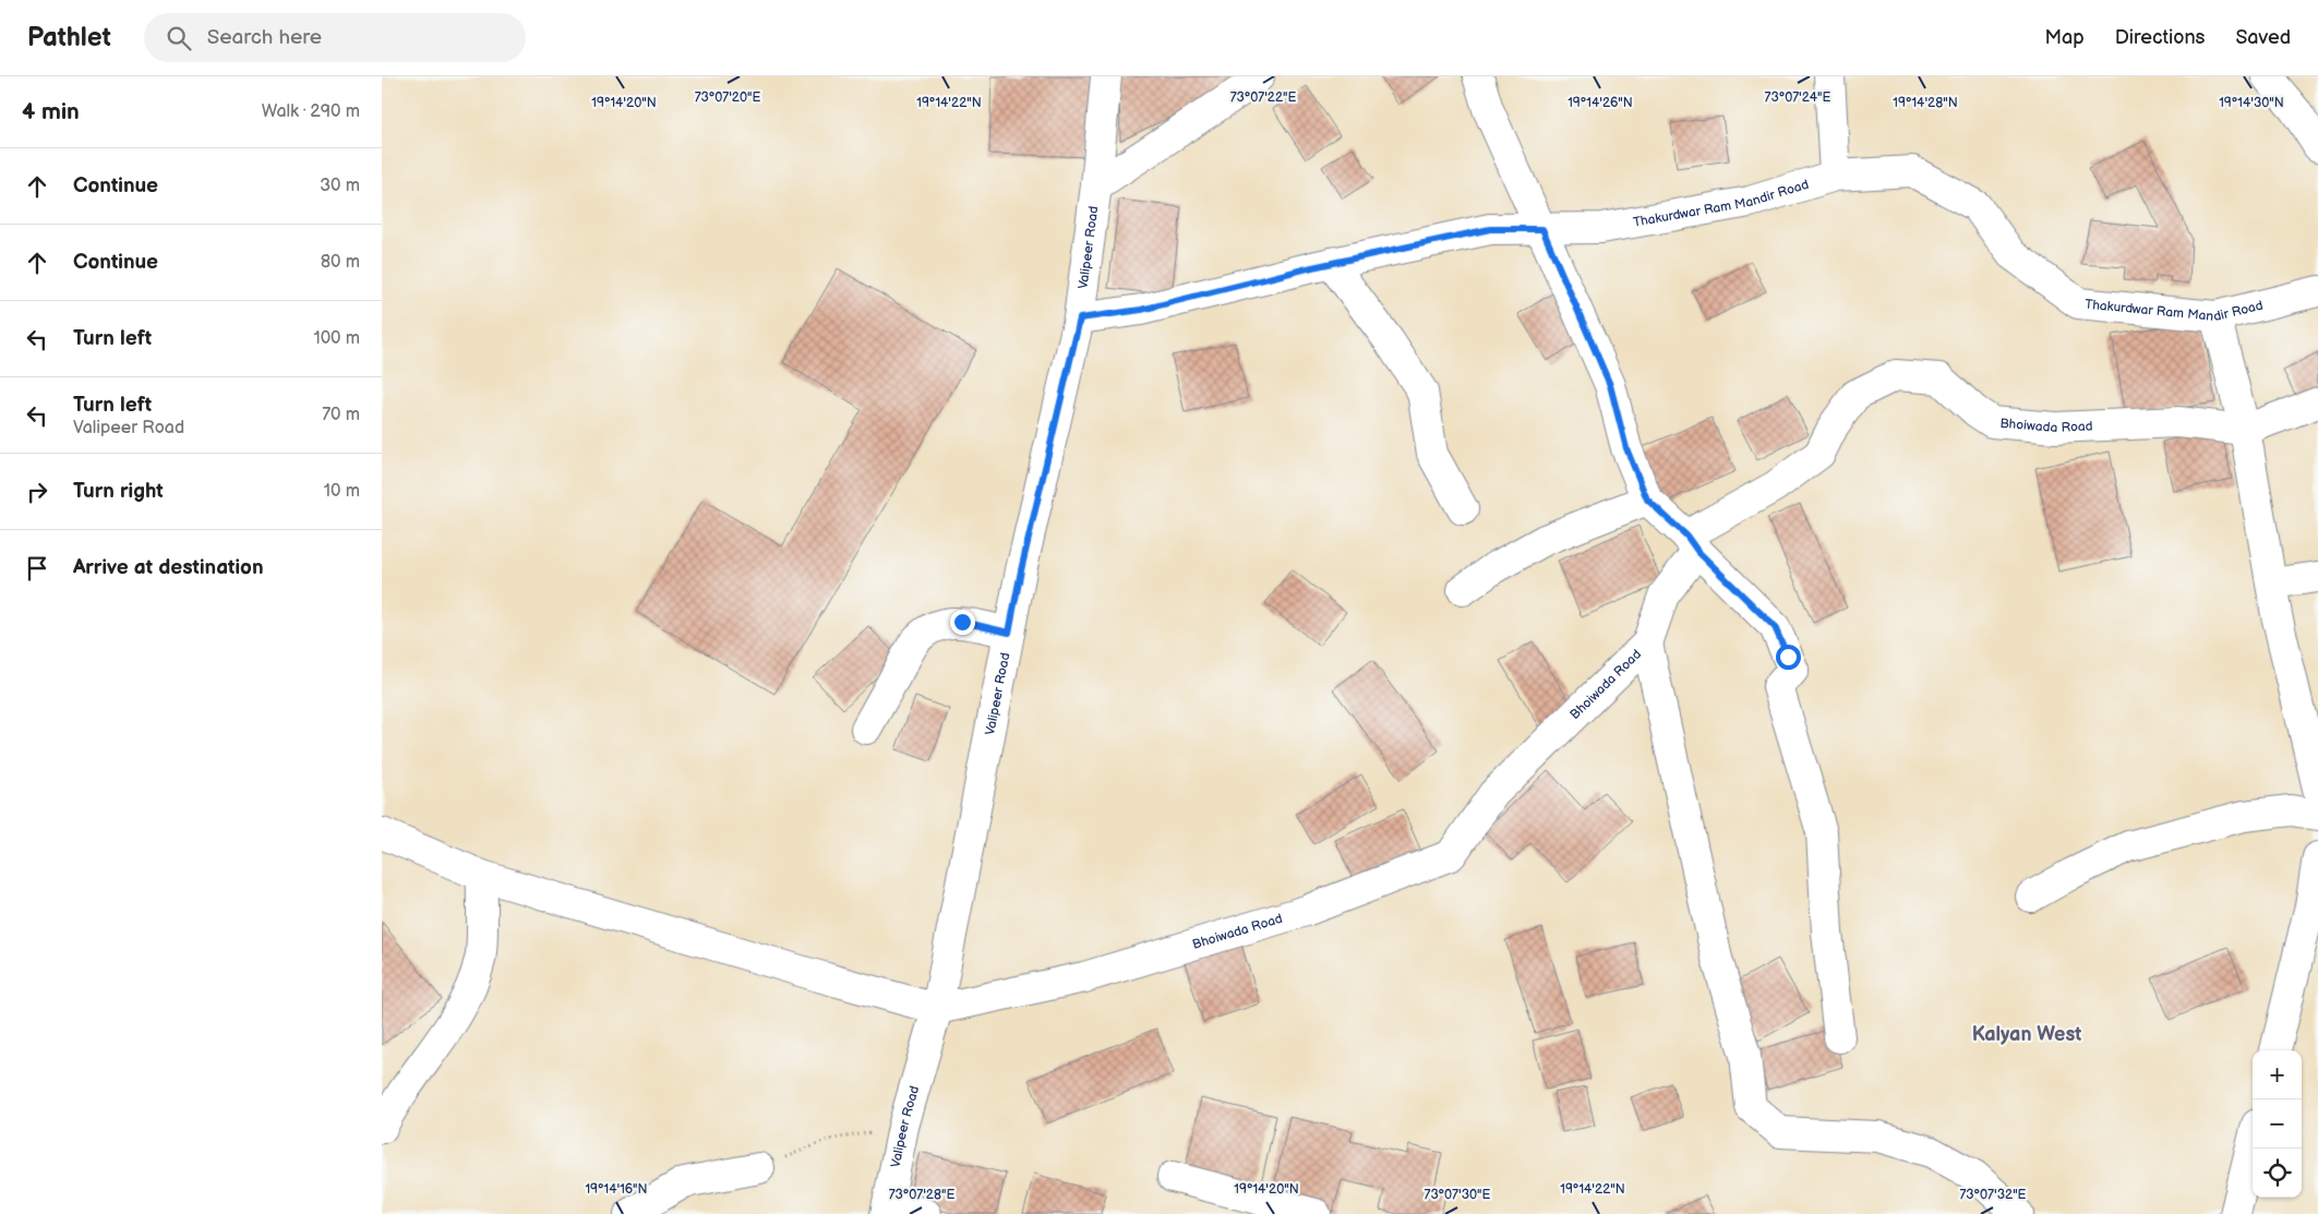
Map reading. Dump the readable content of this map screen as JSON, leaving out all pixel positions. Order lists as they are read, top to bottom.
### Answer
{
  "streets": {
    "street": ["Thakurdwar Ram Mandir Road", "Valipeer Road", "Bhoiwada Road"]
  },
  "crossings": [
    ["Thakurdwar Ram Mandir Road", "Valipeer Road"],
    ["Valipeer Road", "Bhoiwada Road"]
  ],
  "districts": ["Kalyan West"],
  "page": {
    "header": "Pathlet",
    "search": "Search here",
    "nav": ["Map", "Directions", "Saved"],
    "heading": ["4 min", "Walk · 290 m"],
    "list": [
      ["Continue", "30 m"],
      ["Continue", "80 m"],
      ["Turn left", "100 m"],
      ["Turn left", "Valipeer Road", "70 m"],
      ["Turn right", "10 m"],
      "Arrive at destination"
    ],
    "map_buttons": ["+", "−"]
  },
  "coordinates": [
    "73°07'20\"E",
    "73°07'22\"E",
    "73°07'24\"E",
    "19°14'20\"N",
    "19°14'22\"N",
    "19°14'26\"N",
    "19°14'28\"N",
    "19°14'30\"N",
    "19°14'16\"N",
    "73°07'28\"E",
    "73°07'30\"E",
    "73°07'32\"E"
  ]
}
